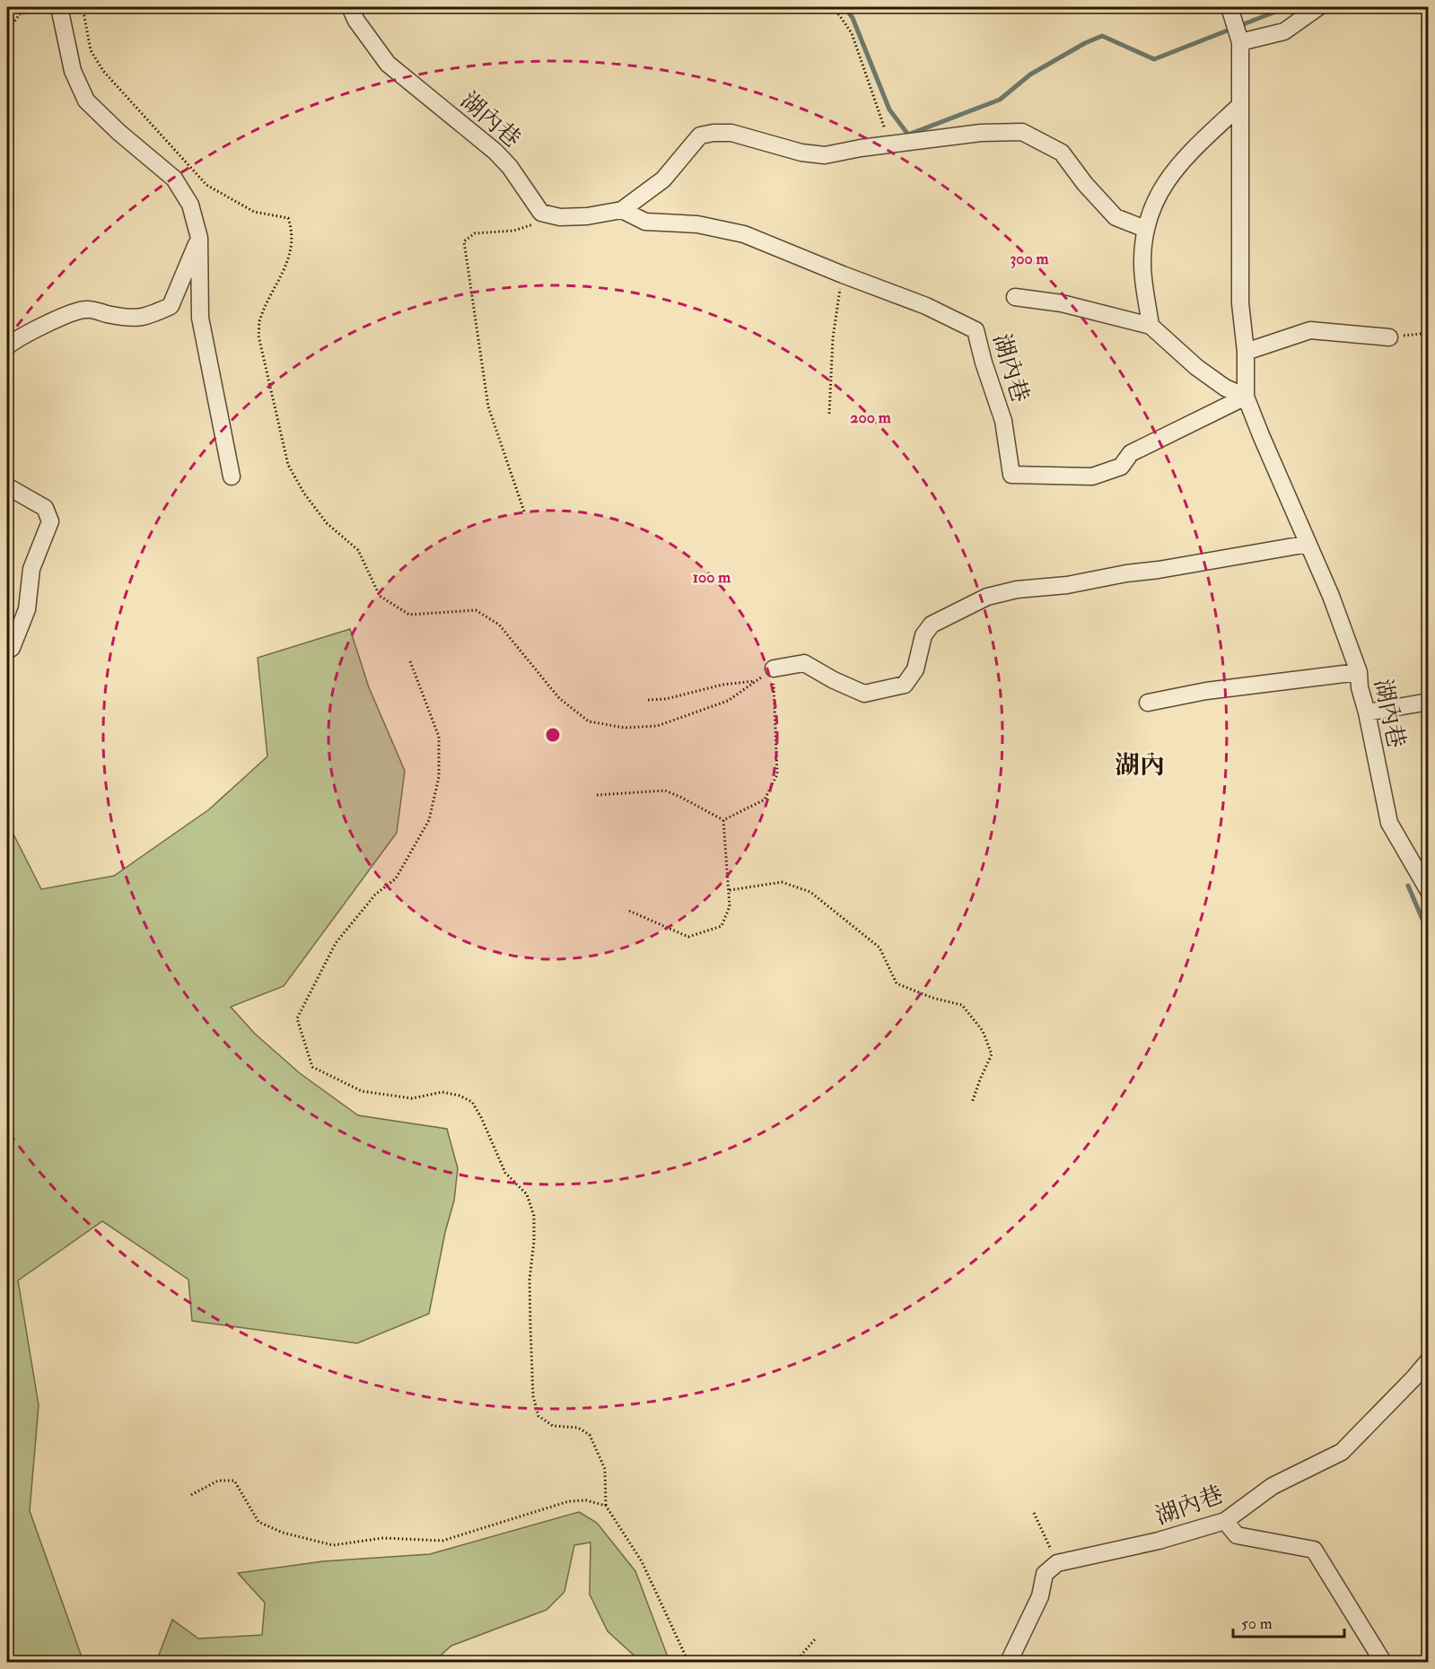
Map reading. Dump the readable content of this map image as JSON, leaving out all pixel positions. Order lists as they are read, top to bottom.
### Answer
{
  "streets": {
    "street": ["湖內巷"]
  },
  "districts": ["湖內"],
  "scale_bar": "50 m",
  "rings": ["300 m", "200 m", "100 m"]
}
